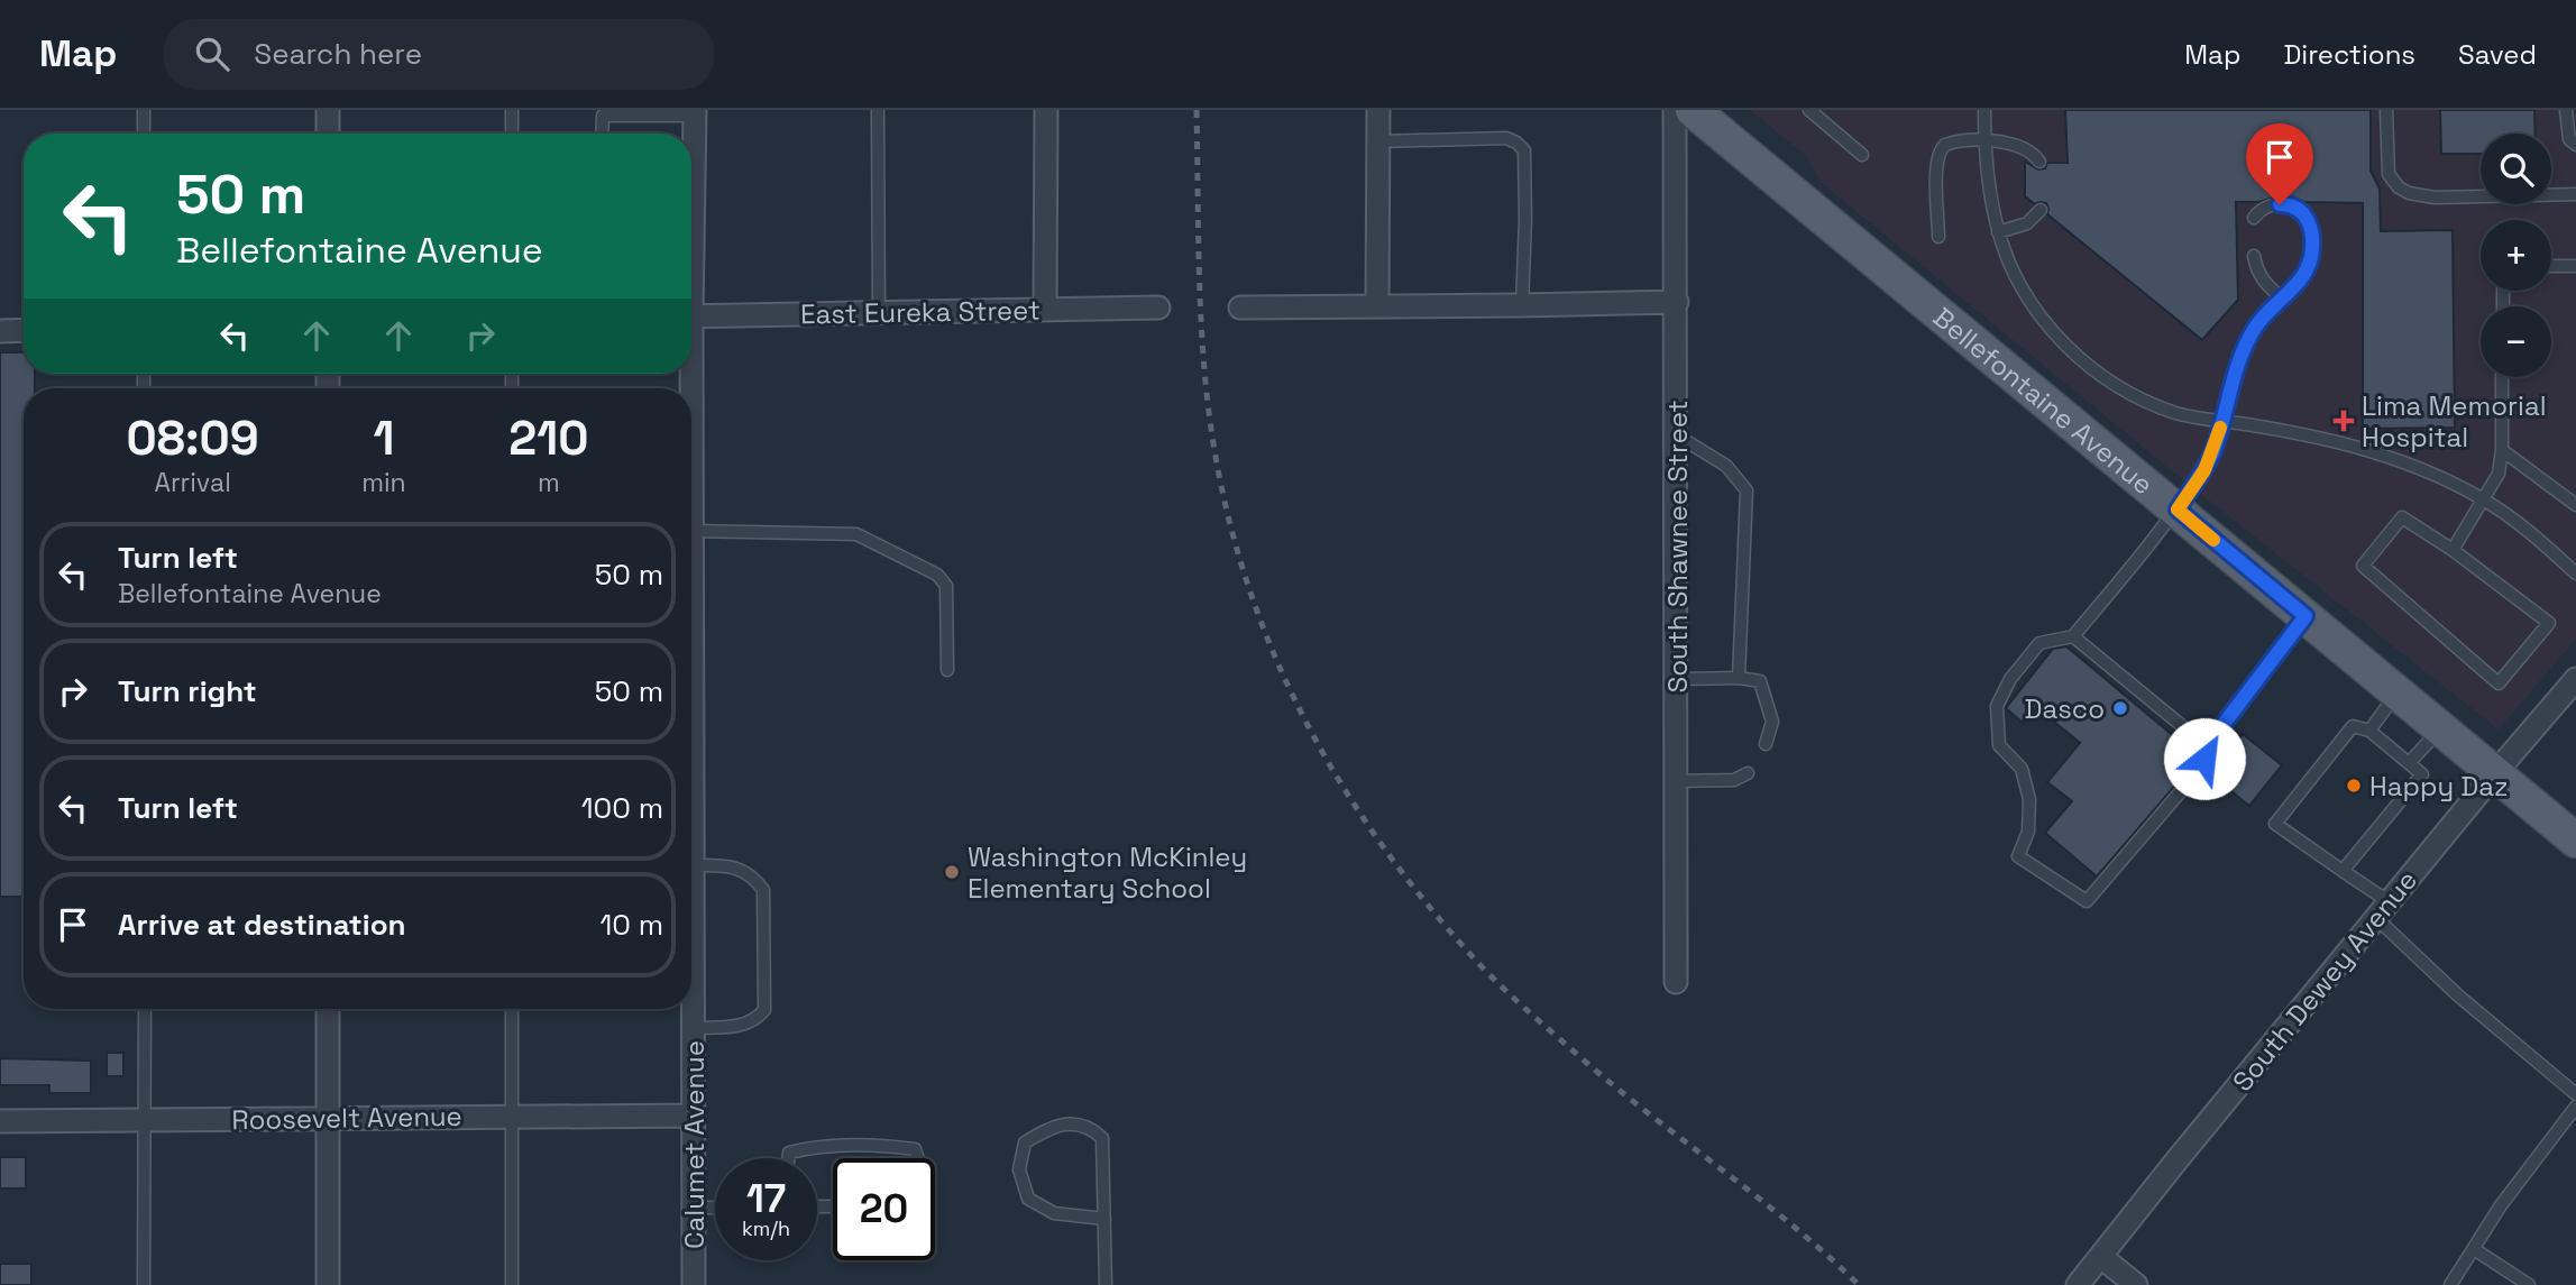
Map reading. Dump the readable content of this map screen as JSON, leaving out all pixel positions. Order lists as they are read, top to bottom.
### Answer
{
  "streets": {
    "main road": ["Bellefontaine Avenue"],
    "street": [
      "East Eureka Street",
      "South Shawnee Street",
      "South Dewey Avenue",
      "Roosevelt Avenue",
      "Calumet Avenue"
    ]
  },
  "crossings": [
    ["Bellefontaine Avenue", "South Dewey Avenue"],
    ["Roosevelt Avenue", "Calumet Avenue"]
  ],
  "places": {
    "health": ["Lima Memorial Hospital"],
    "other": ["Dasco", "Happy Daz", "Washington McKinley Elementary School"]
  },
  "page": {
    "header": "Map",
    "search": "Search here",
    "nav": ["Map", "Directions", "Saved"],
    "map_buttons": ["+", "−"],
    "turn": ["50 m", "Bellefontaine Avenue"],
    "eta": [
      "08:09",
      "Arrival",
      "1",
      "min",
      "210",
      "m"
    ],
    "list": [
      {
        "name": "Turn left",
        "note": "Bellefontaine Avenue",
        "value": "50 m"
      },
      {
        "name": "Turn right",
        "value": "50 m"
      },
      {
        "name": "Turn left",
        "value": "100 m"
      },
      {
        "name": "Arrive at destination",
        "value": "10 m"
      }
    ],
    "speed": "17 km/h",
    "limit": "20"
  }
}
